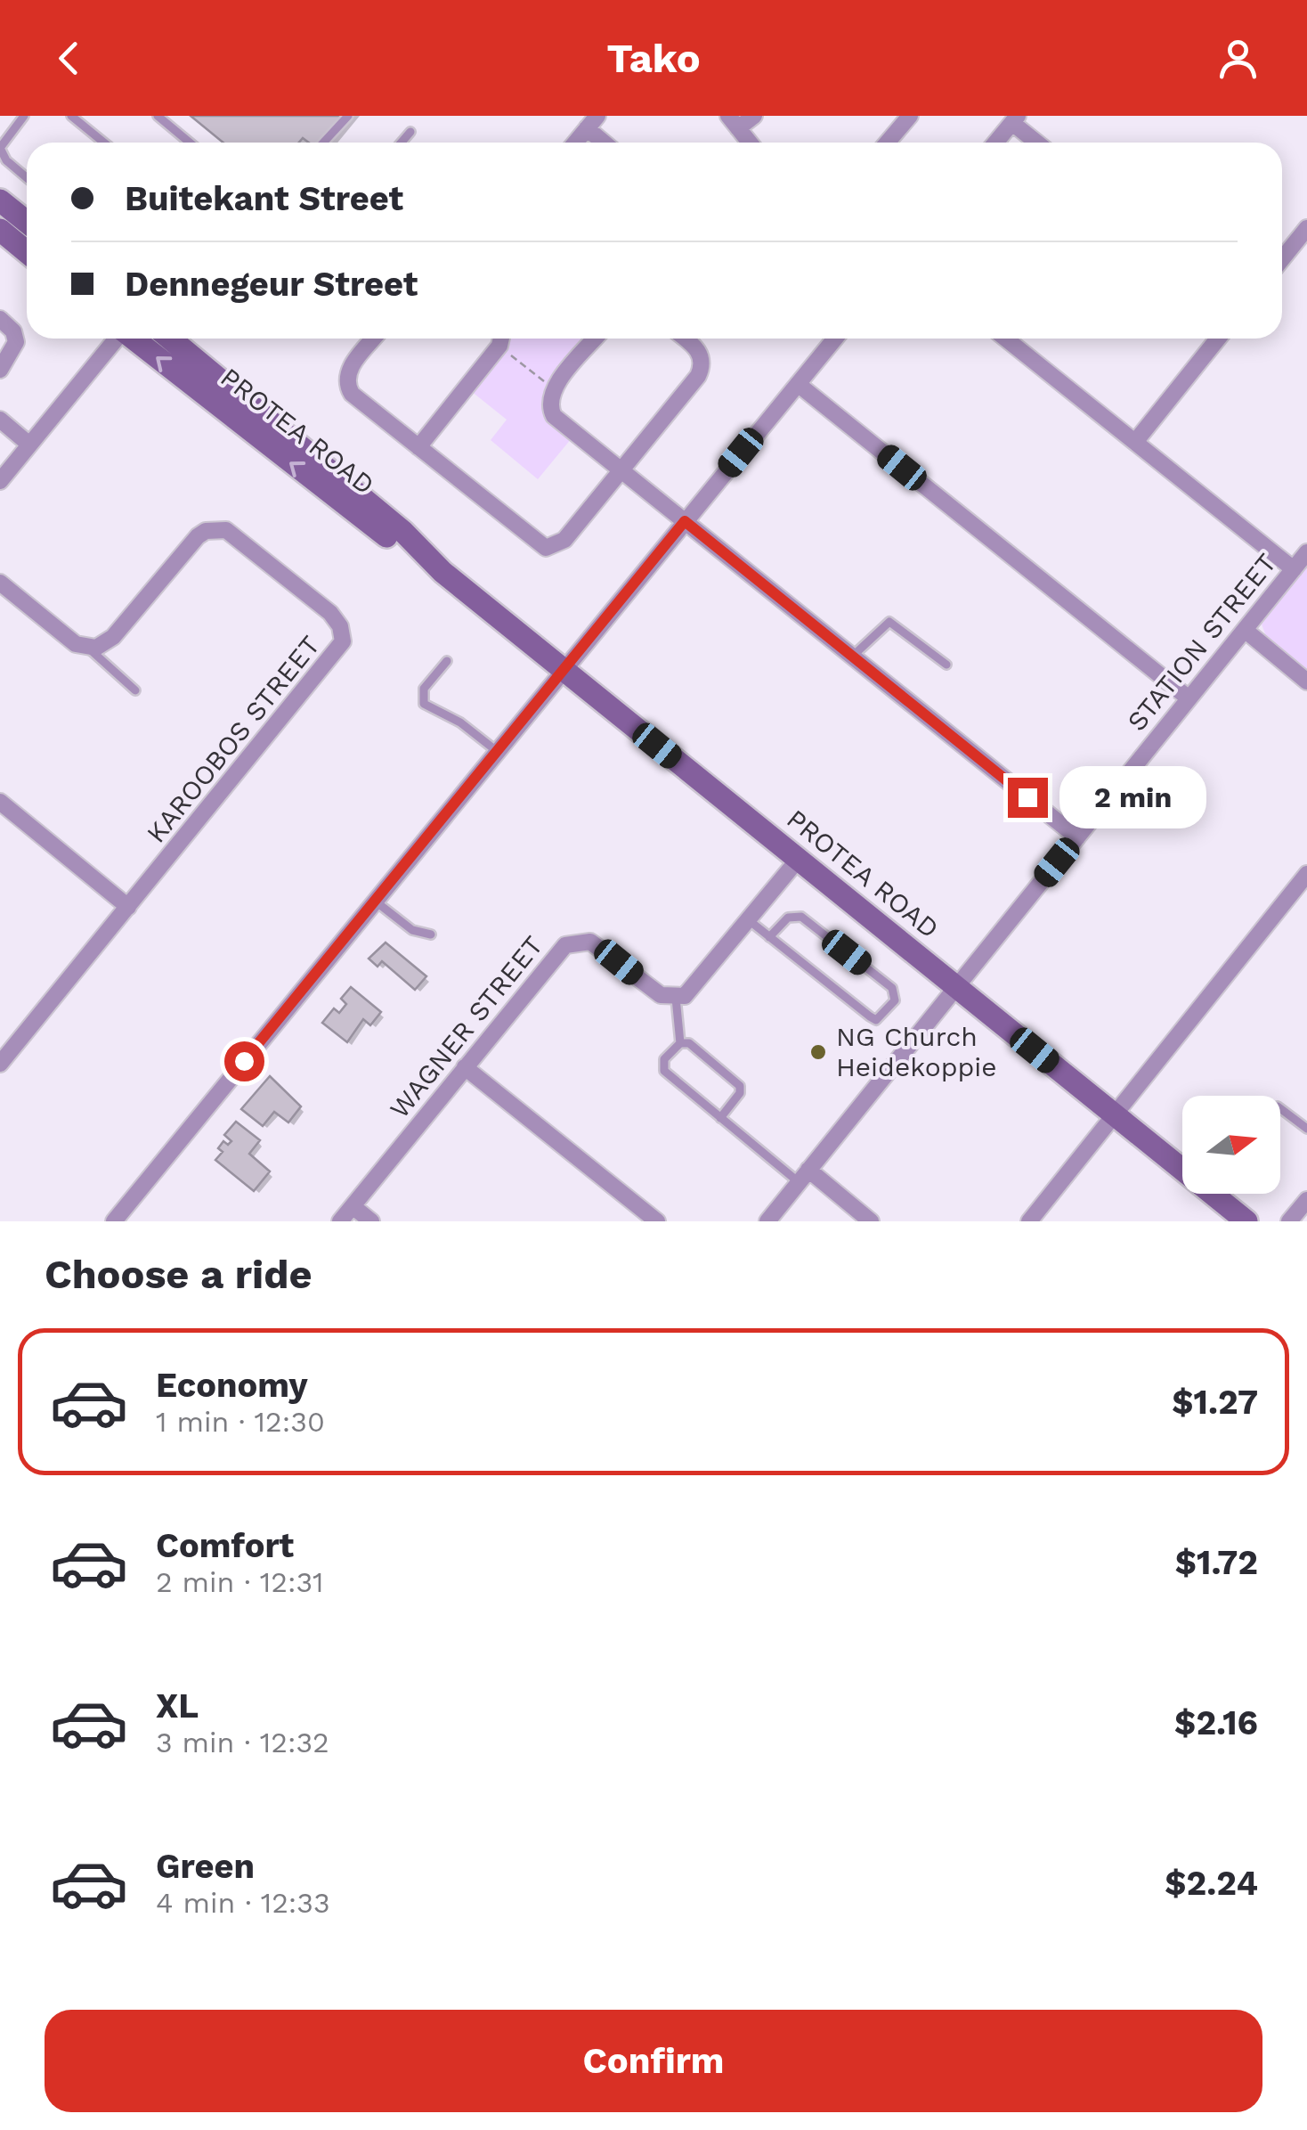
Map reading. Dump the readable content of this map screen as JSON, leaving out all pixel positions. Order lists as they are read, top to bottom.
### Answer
{
  "streets": {
    "street": [
      "PROTEA ROAD",
      "STATION STREET",
      "KAROOBOS STREET",
      "WAGNER STREET"
    ]
  },
  "crossings": [
    ["PROTEA ROAD", "STATION STREET"]
  ],
  "places": ["NG Church Heidekoppie"],
  "north": "right",
  "page": {
    "header": "Tako",
    "banner": ["Buitekant Street", "Dennegeur Street"],
    "bubble": "2 min",
    "heading": "Choose a ride",
    "list": [
      {
        "name": "Economy",
        "note": "1 min · 12:30",
        "value": "$1.27"
      },
      {
        "name": "Comfort",
        "note": "2 min · 12:31",
        "value": "$1.72"
      },
      {
        "name": "XL",
        "note": "3 min · 12:32",
        "value": "$2.16"
      },
      {
        "name": "Green",
        "note": "4 min · 12:33",
        "value": "$2.24"
      }
    ],
    "buttons": "Confirm"
  }
}
